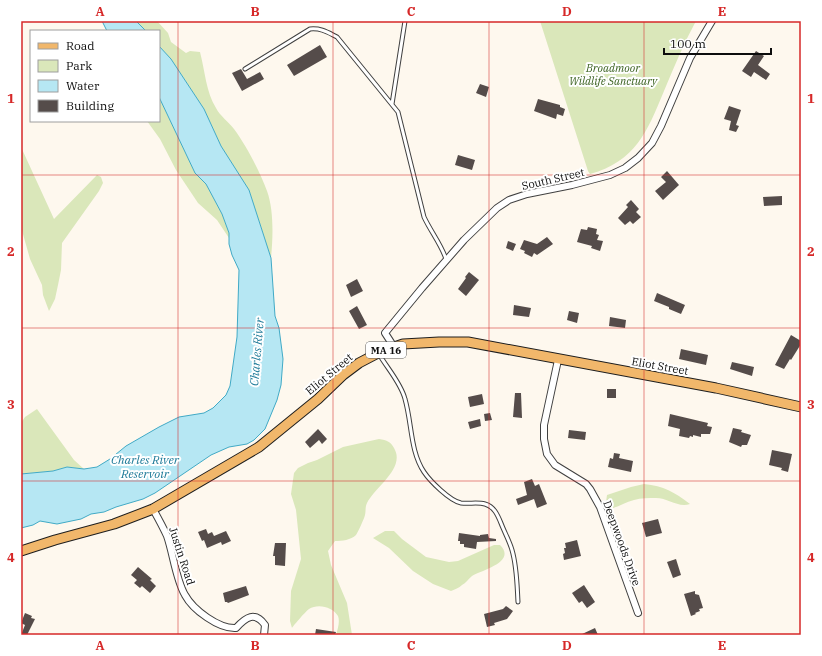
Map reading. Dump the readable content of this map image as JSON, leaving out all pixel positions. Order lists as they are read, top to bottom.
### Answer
{
  "streets": {
    "main road": ["MA 16", "Eliot Street"],
    "street": ["South Street", "Deepwoods Drive", "Justin Road"]
  },
  "crossings": [
    ["South Street", "Eliot Street"],
    ["Eliot Street", "Deepwoods Drive"],
    ["Eliot Street", "Justin Road"]
  ],
  "water": ["Charles River", "Charles River Reservoir"],
  "parks": ["Broadmoor Wildlife Sanctuary"],
  "legend": [
    "Road",
    "Park",
    "Water",
    "Building"
  ],
  "scale_bar": "100 m",
  "grid": {
    "columns": [
      "A",
      "B",
      "C",
      "D",
      "E"
    ],
    "rows": [
      "1",
      "2",
      "3",
      "4"
    ]
  }
}
